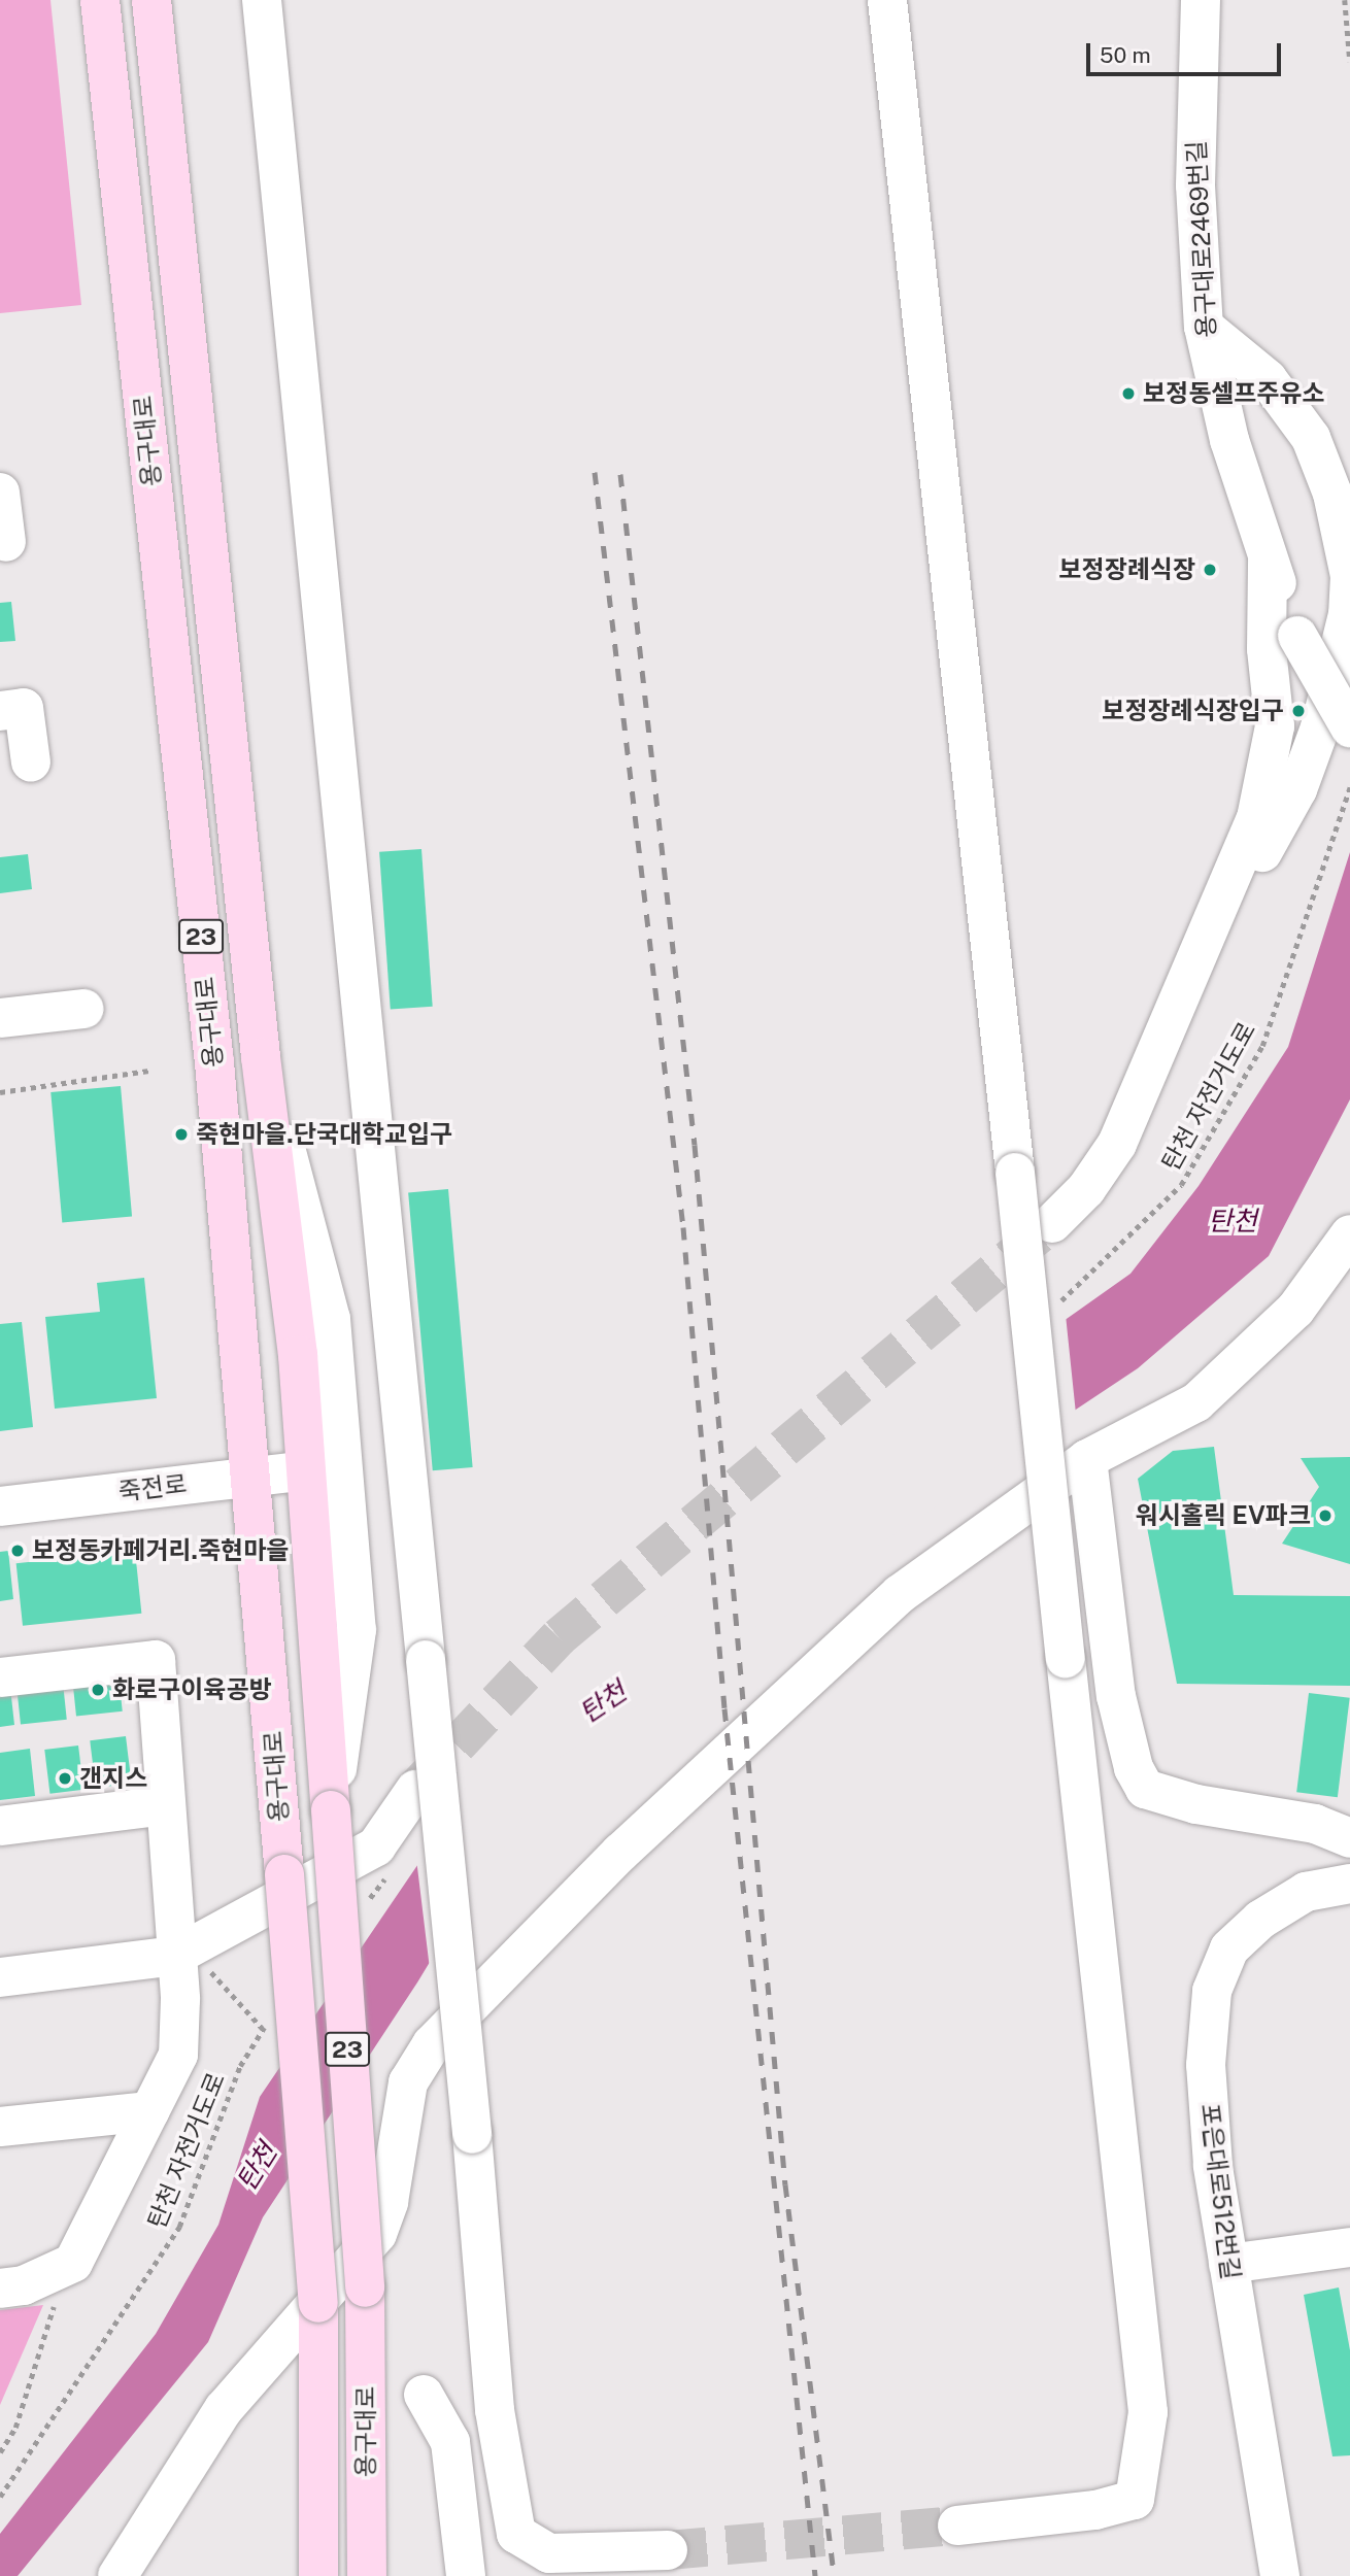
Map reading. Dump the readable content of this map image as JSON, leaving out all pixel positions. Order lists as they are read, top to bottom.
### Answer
{
  "streets": {
    "main road": ["용구대로", "23"],
    "street": ["용구대로2469번길", "죽전로", "포은대로512번길"],
    "path": ["탄천 자전거도로"]
  },
  "crossings": [
    ["용구대로", "죽전로"]
  ],
  "water": ["탄천"],
  "places": [
    "보정동셀프주유소",
    "보정장례식장",
    "보정장례식장입구",
    "죽현마을.단국대학교입구",
    "워시홀릭 EV파크",
    "보정동카페거리.죽현마을",
    "화로구이육공방",
    "갠지스"
  ],
  "scale_bar": "50 m"
}
